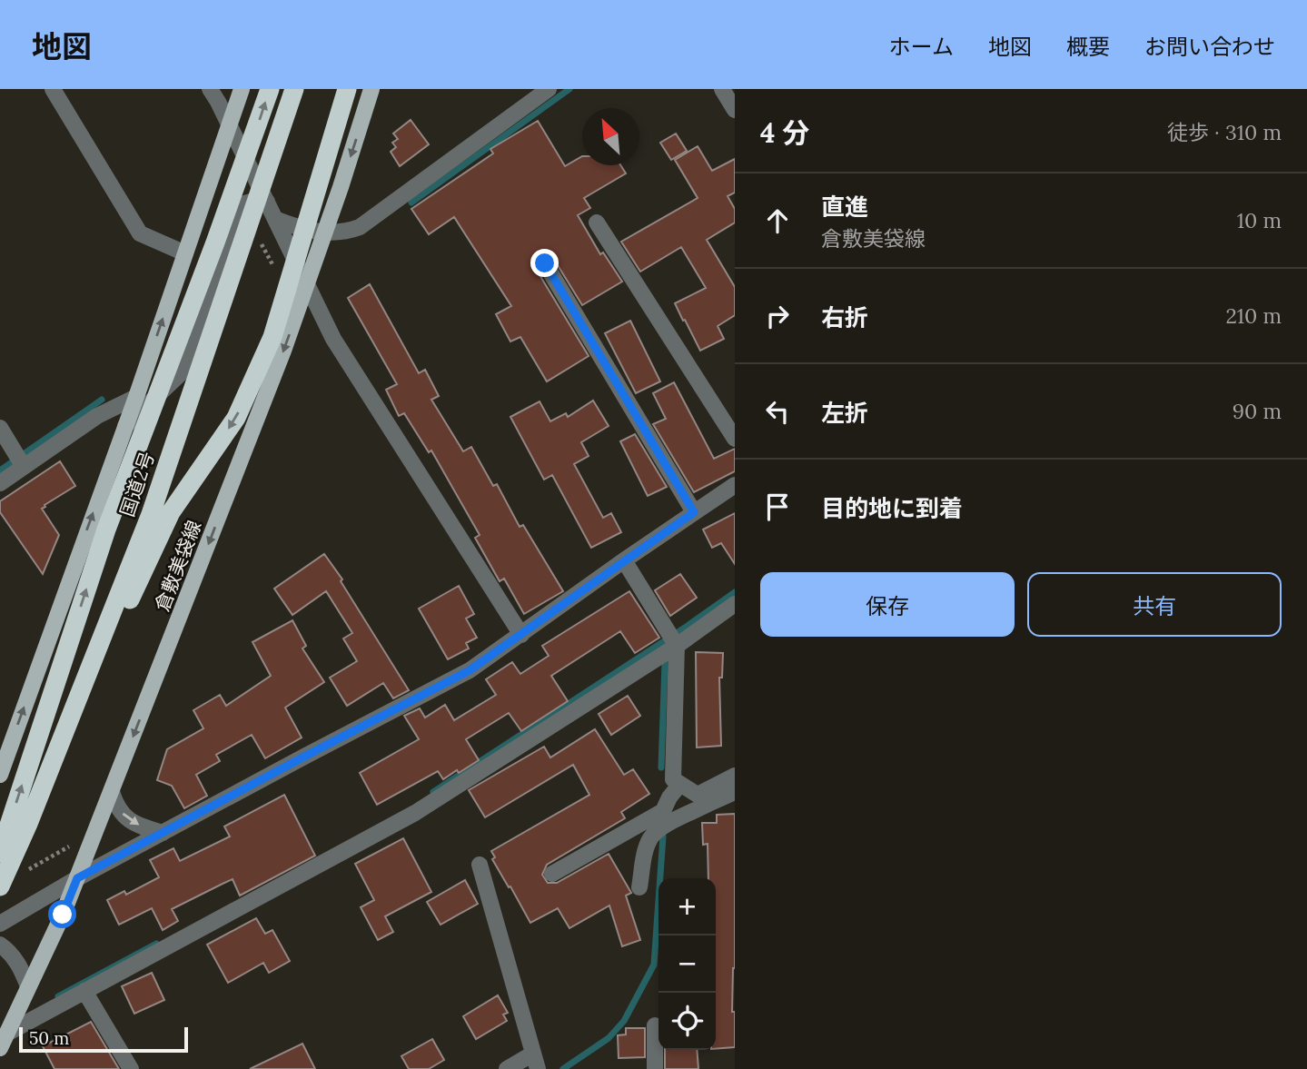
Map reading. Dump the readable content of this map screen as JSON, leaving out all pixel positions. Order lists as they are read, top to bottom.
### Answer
{
  "streets": {
    "highway": ["国道2号"],
    "main road": ["倉敷美袋線"]
  },
  "scale_bar": "50 m",
  "north": "top left",
  "page": {
    "header": "地図",
    "nav": [
      "ホーム",
      "地図",
      "概要",
      "お問い合わせ"
    ],
    "heading": ["4 分", "徒歩 · 310 m"],
    "list": [
      ["直進", "倉敷美袋線", "10 m"],
      ["右折", "210 m"],
      ["左折", "90 m"],
      "目的地に到着"
    ],
    "buttons": ["保存", "共有"],
    "map_buttons": ["+", "−"],
    "scale": "50 m"
  }
}
